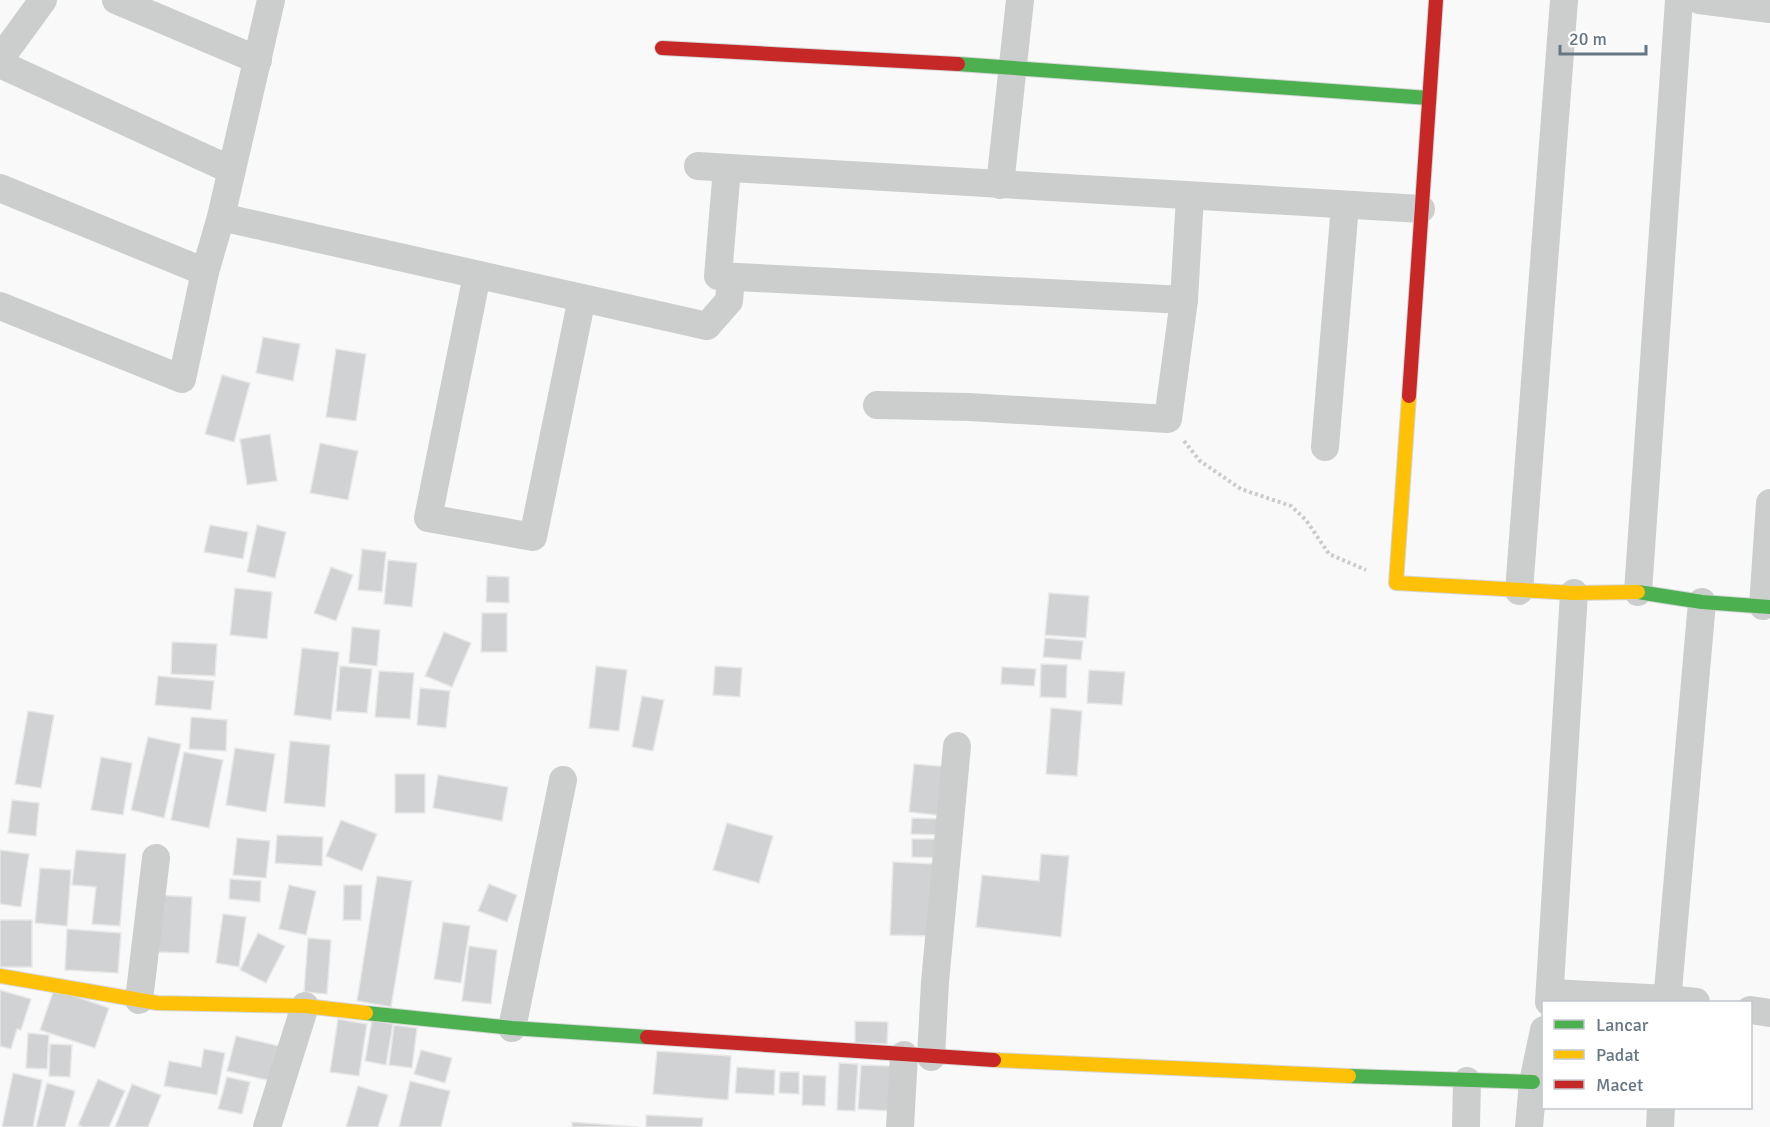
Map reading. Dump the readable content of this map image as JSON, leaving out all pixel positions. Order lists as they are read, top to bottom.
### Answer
{
  "legend": ["Lancar", "Padat", "Macet"],
  "scale_bar": "20 m"
}
